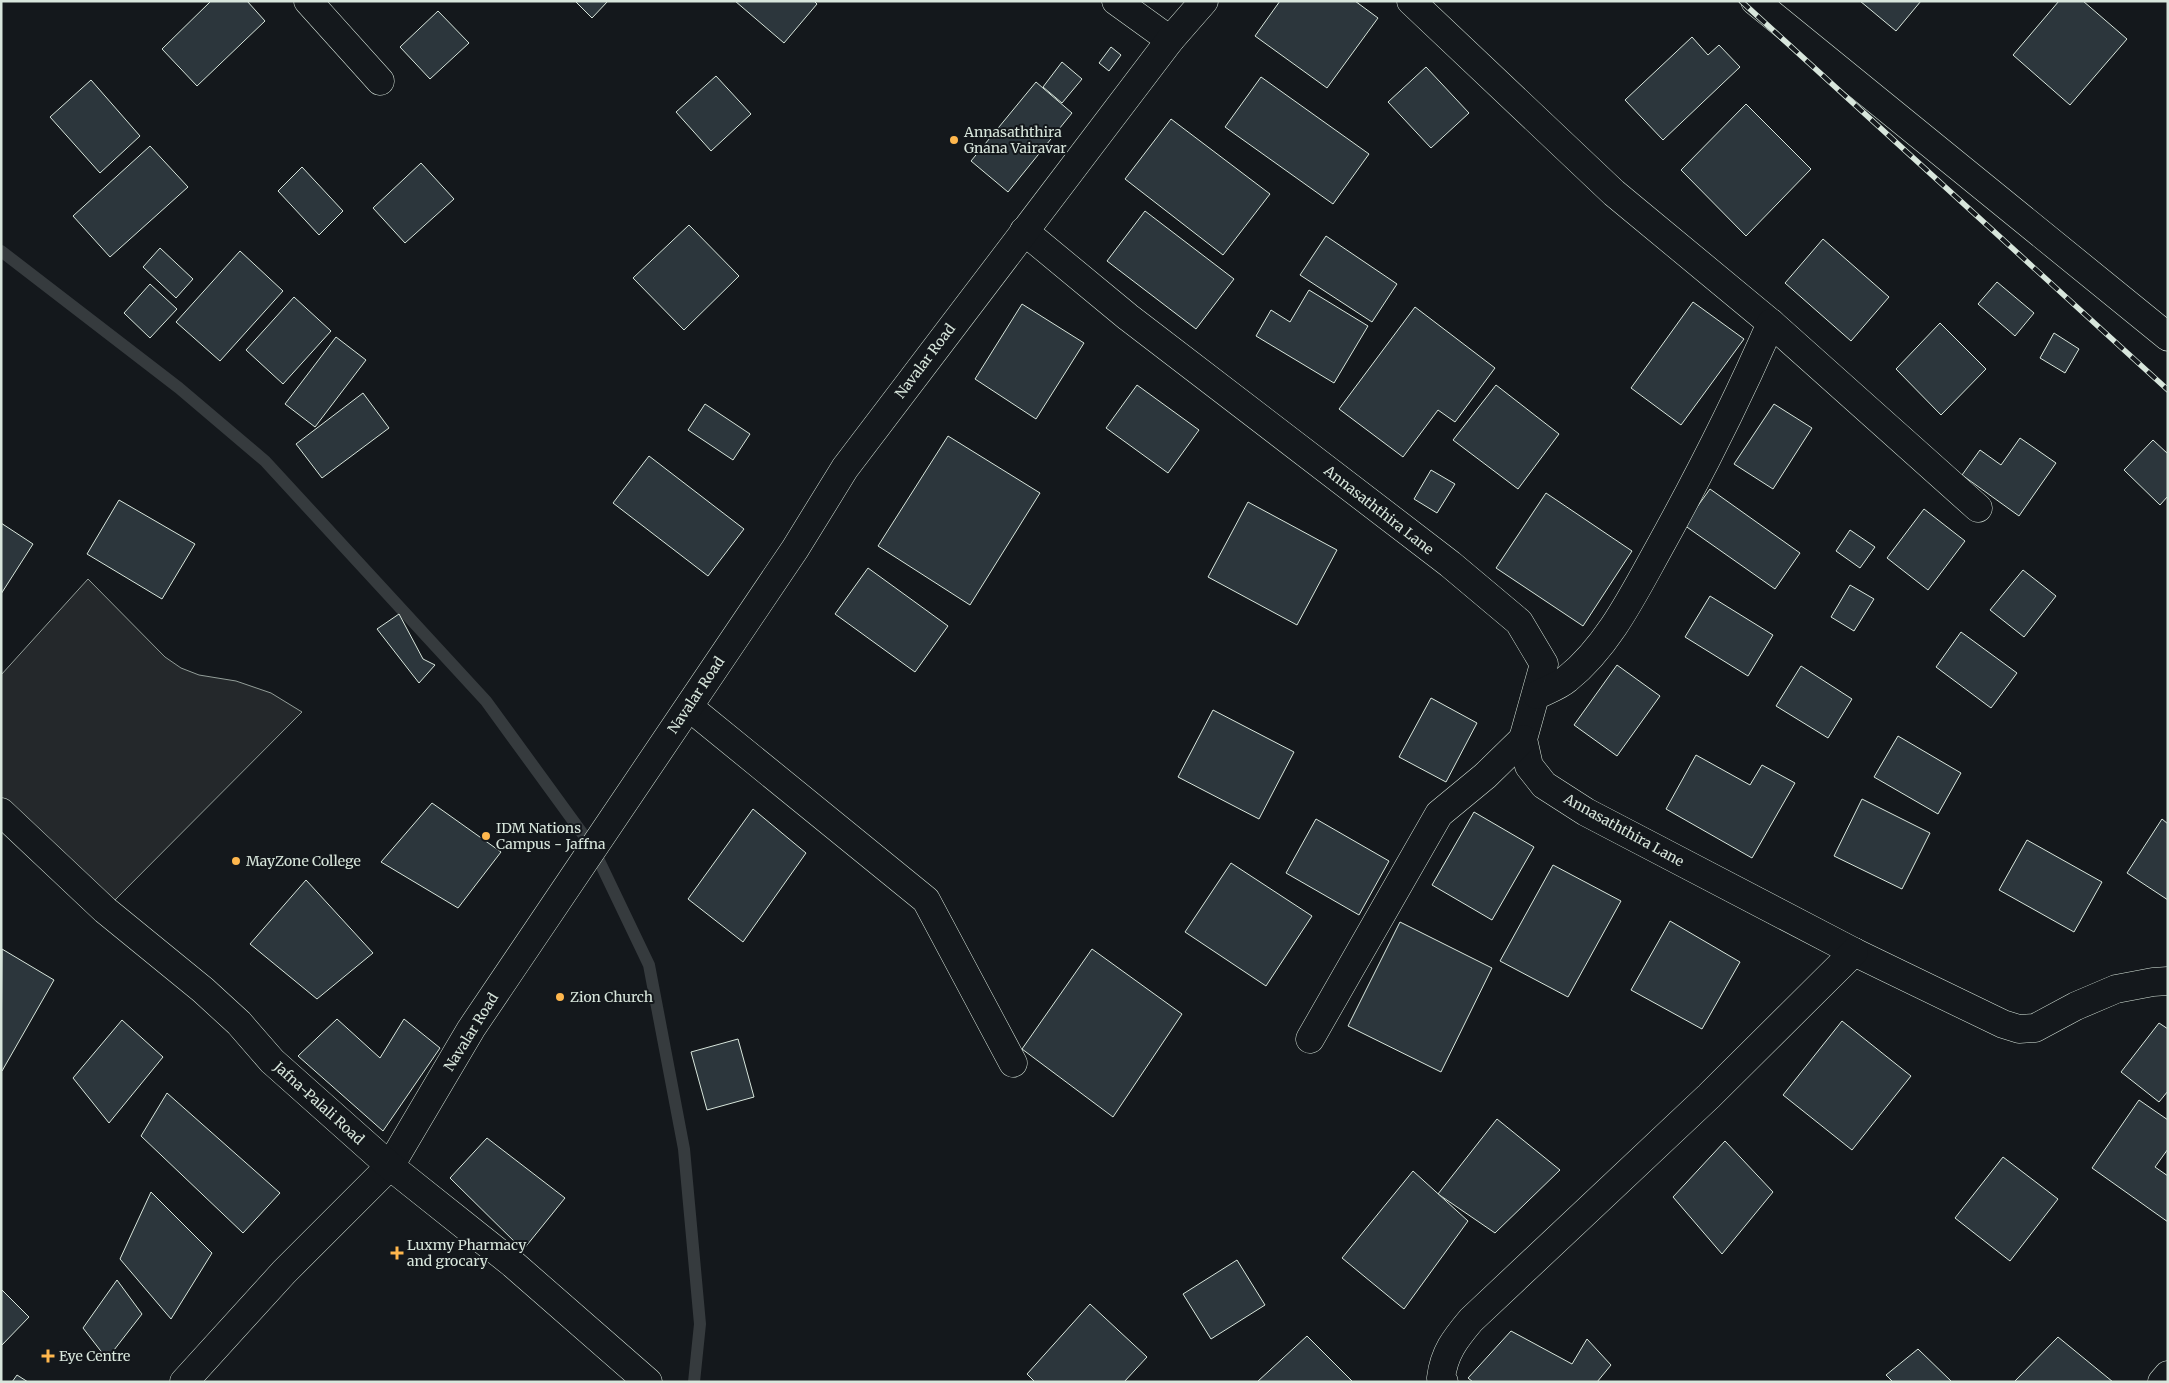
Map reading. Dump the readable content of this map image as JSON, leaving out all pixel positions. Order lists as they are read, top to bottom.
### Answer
{
  "streets": {
    "street": ["Navalar Road", "Annasaththira Lane", "Jafna-Palali Road"]
  },
  "crossings": [
    ["Navalar Road", "Annasaththira Lane"],
    ["Navalar Road", "Jafna-Palali Road"]
  ],
  "places": {
    "other": [
      "Annasaththira Gnana Vairavar",
      "IDM Nations Campus - Jaffna",
      "MayZone College",
      "Zion Church"
    ],
    "health": ["Luxmy Pharmacy and grocary", "Eye Centre"]
  }
}
